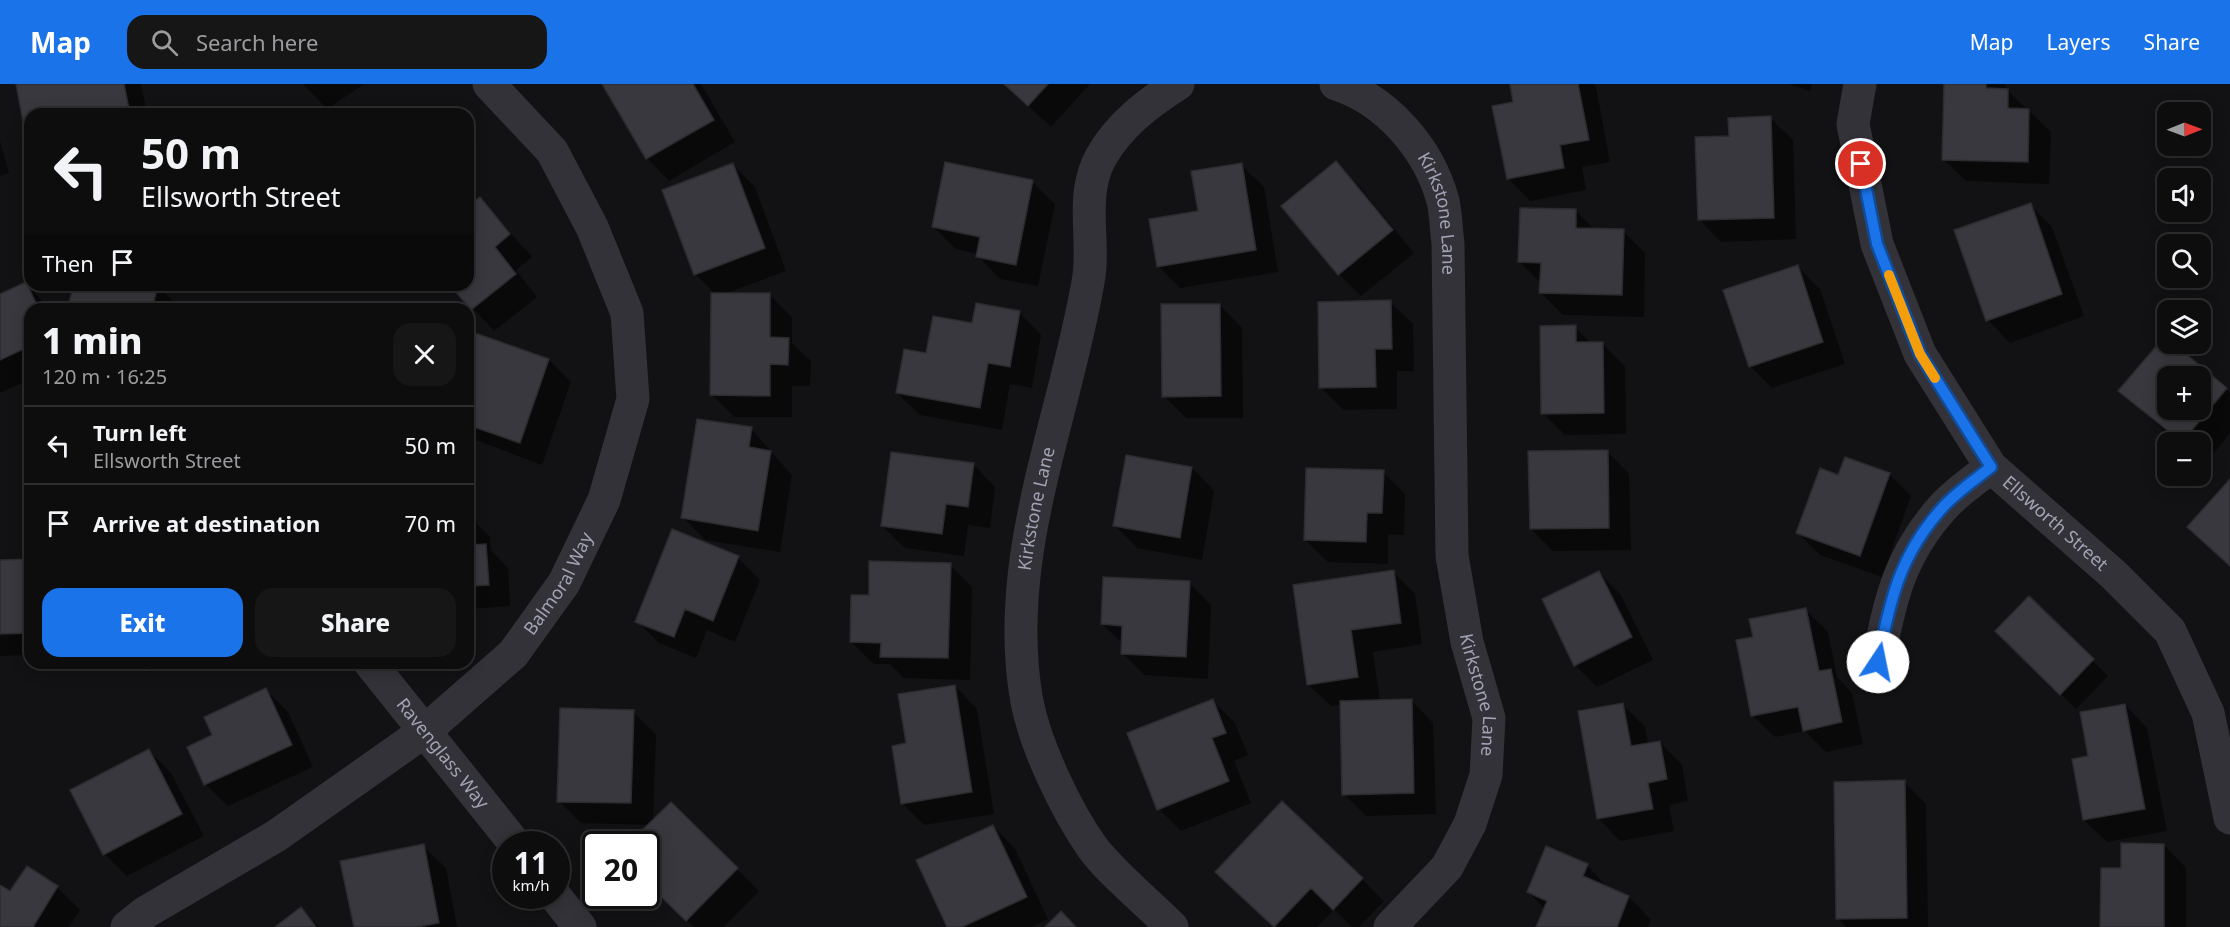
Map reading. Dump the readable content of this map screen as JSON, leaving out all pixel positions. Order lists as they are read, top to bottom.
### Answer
{
  "streets": {
    "street": [
      "Kirkstone Lane",
      "Ellsworth Street",
      "Balmoral Way",
      "Ravenglass Way"
    ]
  },
  "crossings": [
    ["Balmoral Way", "Ravenglass Way"]
  ],
  "north": "right",
  "page": {
    "header": "Map",
    "search": "Search here",
    "nav": ["Map", "Layers", "Share"],
    "map_buttons": ["+", "−"],
    "turn": ["50 m", "Ellsworth Street"],
    "then": "Then",
    "heading": ["1 min", "120 m · 16:25"],
    "list": [
      {
        "name": "Turn left",
        "note": "Ellsworth Street",
        "value": "50 m"
      },
      {
        "name": "Arrive at destination",
        "value": "70 m"
      }
    ],
    "buttons": ["Exit", "Share"],
    "speed": "11 km/h",
    "limit": "20"
  }
}
